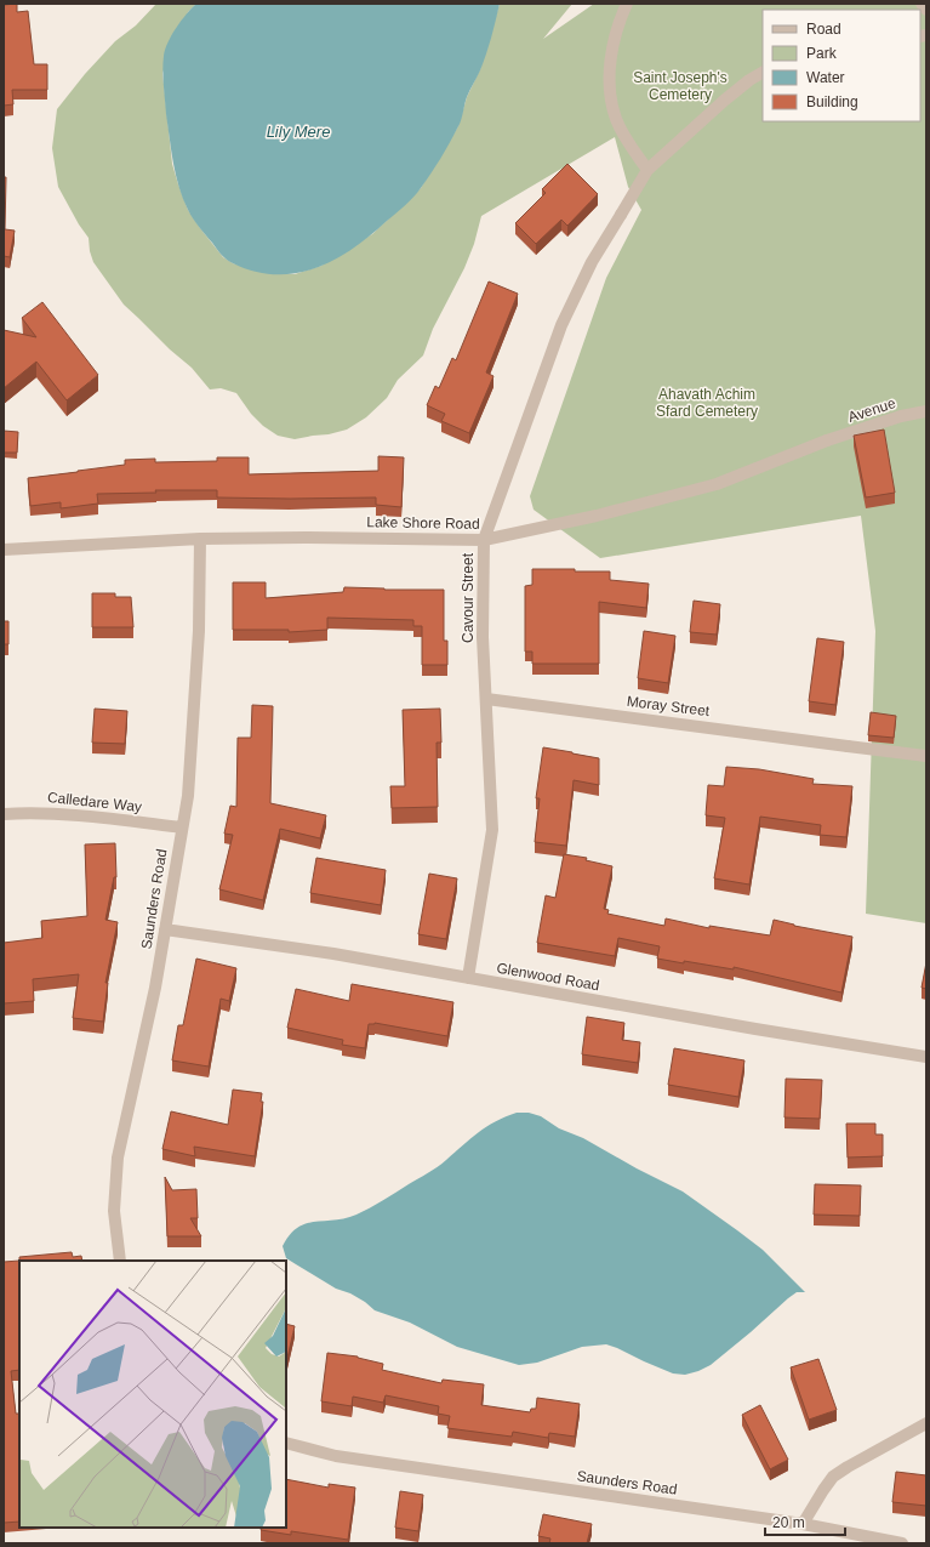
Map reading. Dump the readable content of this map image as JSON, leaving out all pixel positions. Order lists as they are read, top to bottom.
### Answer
{
  "streets": {
    "street": [
      "Avenue",
      "Lake Shore Road",
      "Cavour Street",
      "Moray Street",
      "Calledare Way",
      "Saunders Road",
      "Glenwood Road"
    ]
  },
  "crossings": [
    ["Avenue", "Lake Shore Road"],
    ["Lake Shore Road", "Cavour Street"],
    ["Lake Shore Road", "Saunders Road"],
    ["Cavour Street", "Moray Street"],
    ["Cavour Street", "Glenwood Road"],
    ["Calledare Way", "Saunders Road"],
    ["Saunders Road", "Glenwood Road"]
  ],
  "water": ["Lily Mere"],
  "parks": ["Saint Joseph's Cemetery", "Ahavath Achim Sfard Cemetery"],
  "legend": [
    "Road",
    "Park",
    "Water",
    "Building"
  ],
  "scale_bar": "20 m"
}
